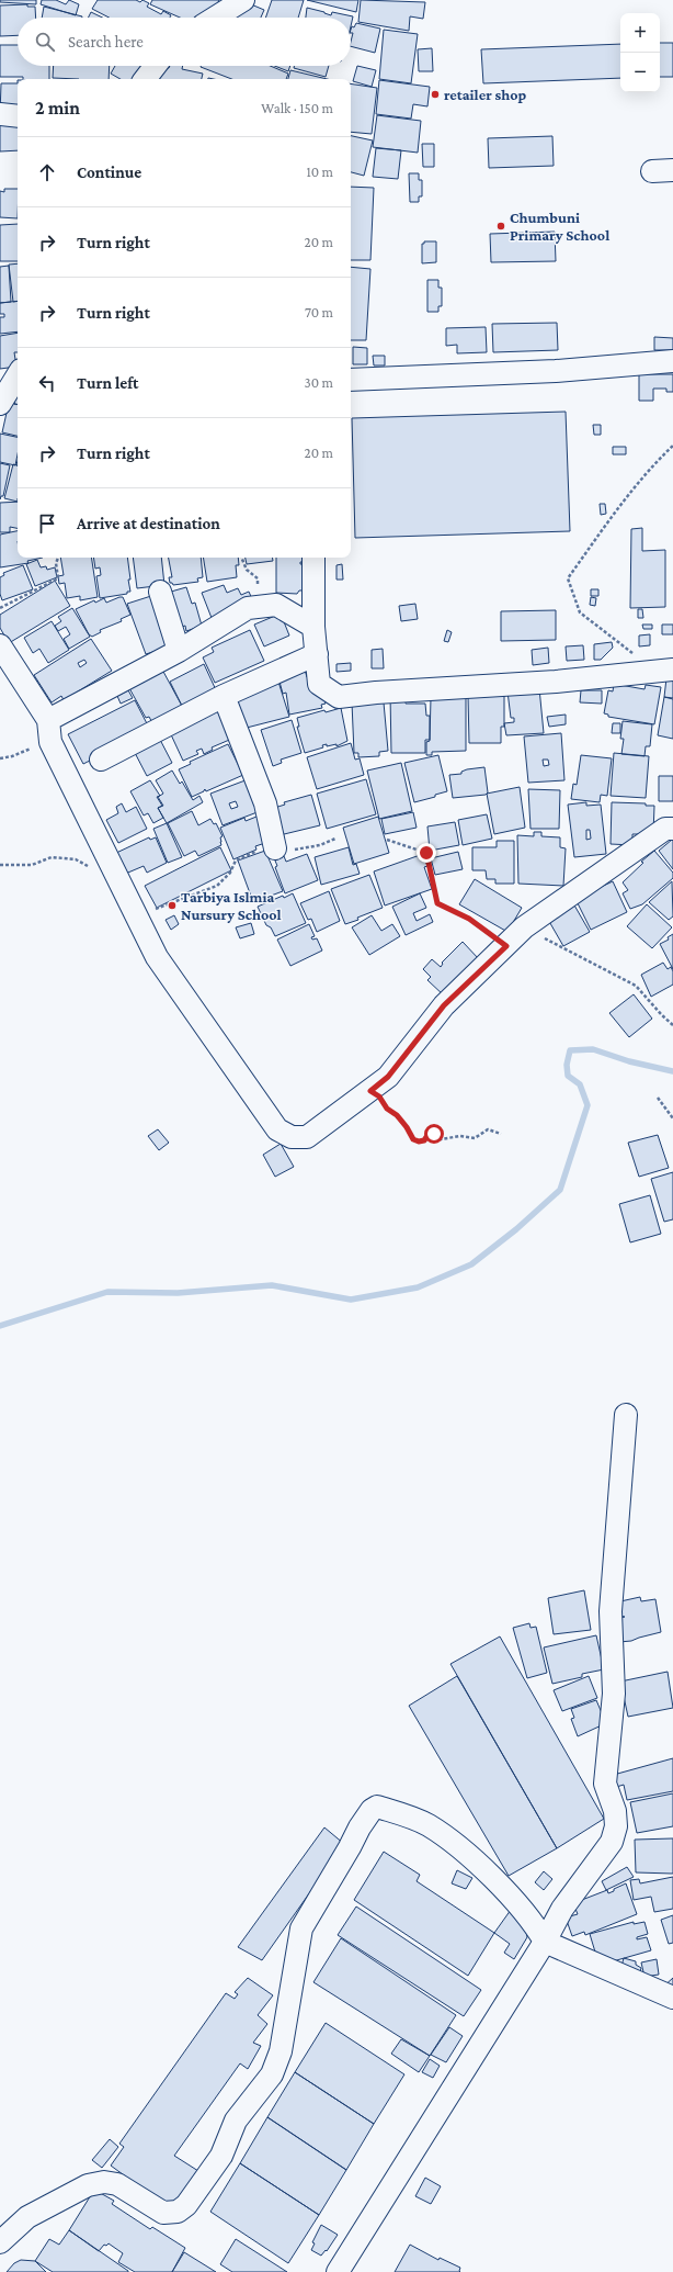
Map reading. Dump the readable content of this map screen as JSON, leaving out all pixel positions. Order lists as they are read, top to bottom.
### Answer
{
  "places": ["retailer shop", "Chumbuni Primary School", "Tarbiya Islmia Nursury School"],
  "page": {
    "map_buttons": ["+", "−"],
    "search": "Search here",
    "heading": ["2 min", "Walk · 150 m"],
    "list": [
      ["Continue", "10 m"],
      ["Turn right", "20 m"],
      ["Turn right", "70 m"],
      ["Turn left", "30 m"],
      ["Turn right", "20 m"],
      "Arrive at destination"
    ]
  }
}
